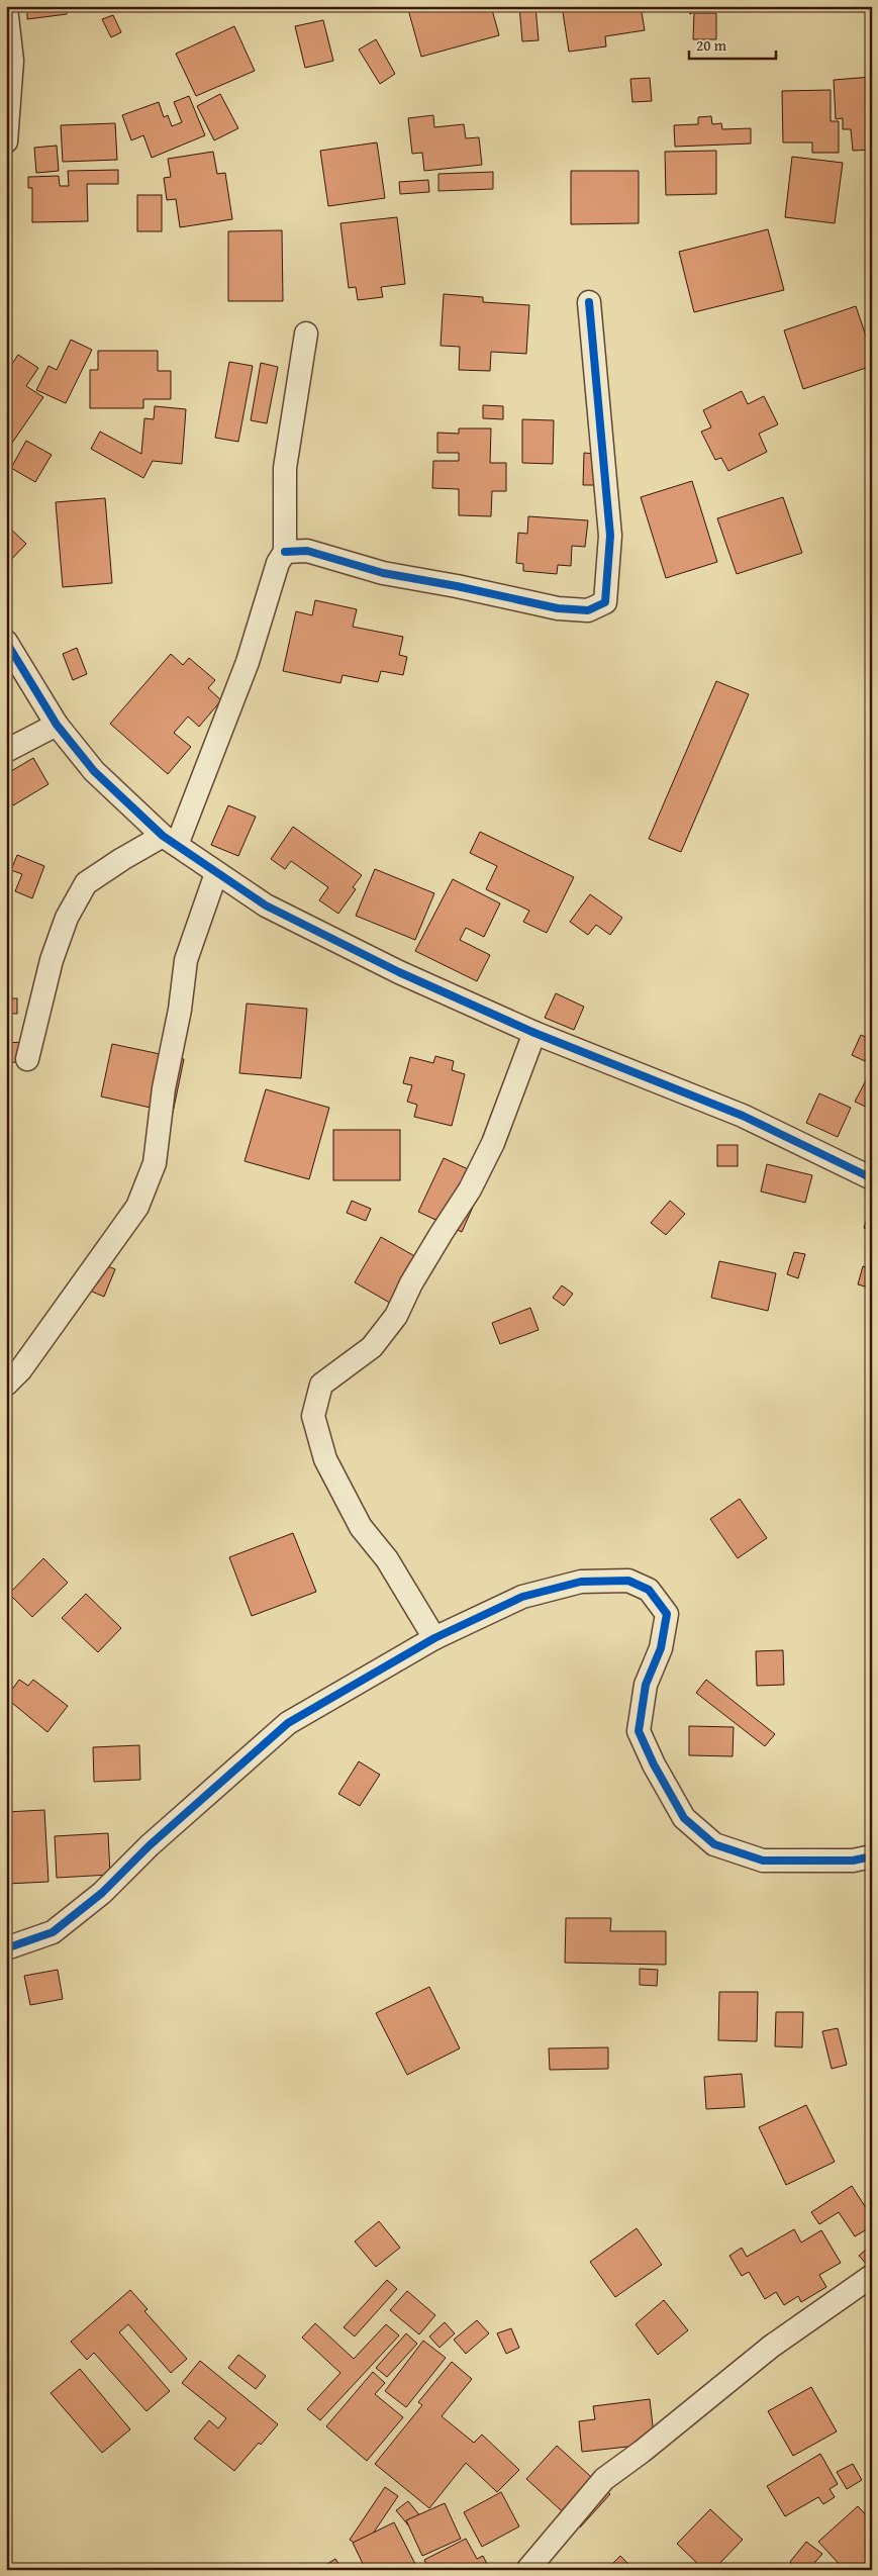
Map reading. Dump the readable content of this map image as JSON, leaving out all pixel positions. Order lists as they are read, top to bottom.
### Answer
{
  "scale_bar": "20 m"
}
